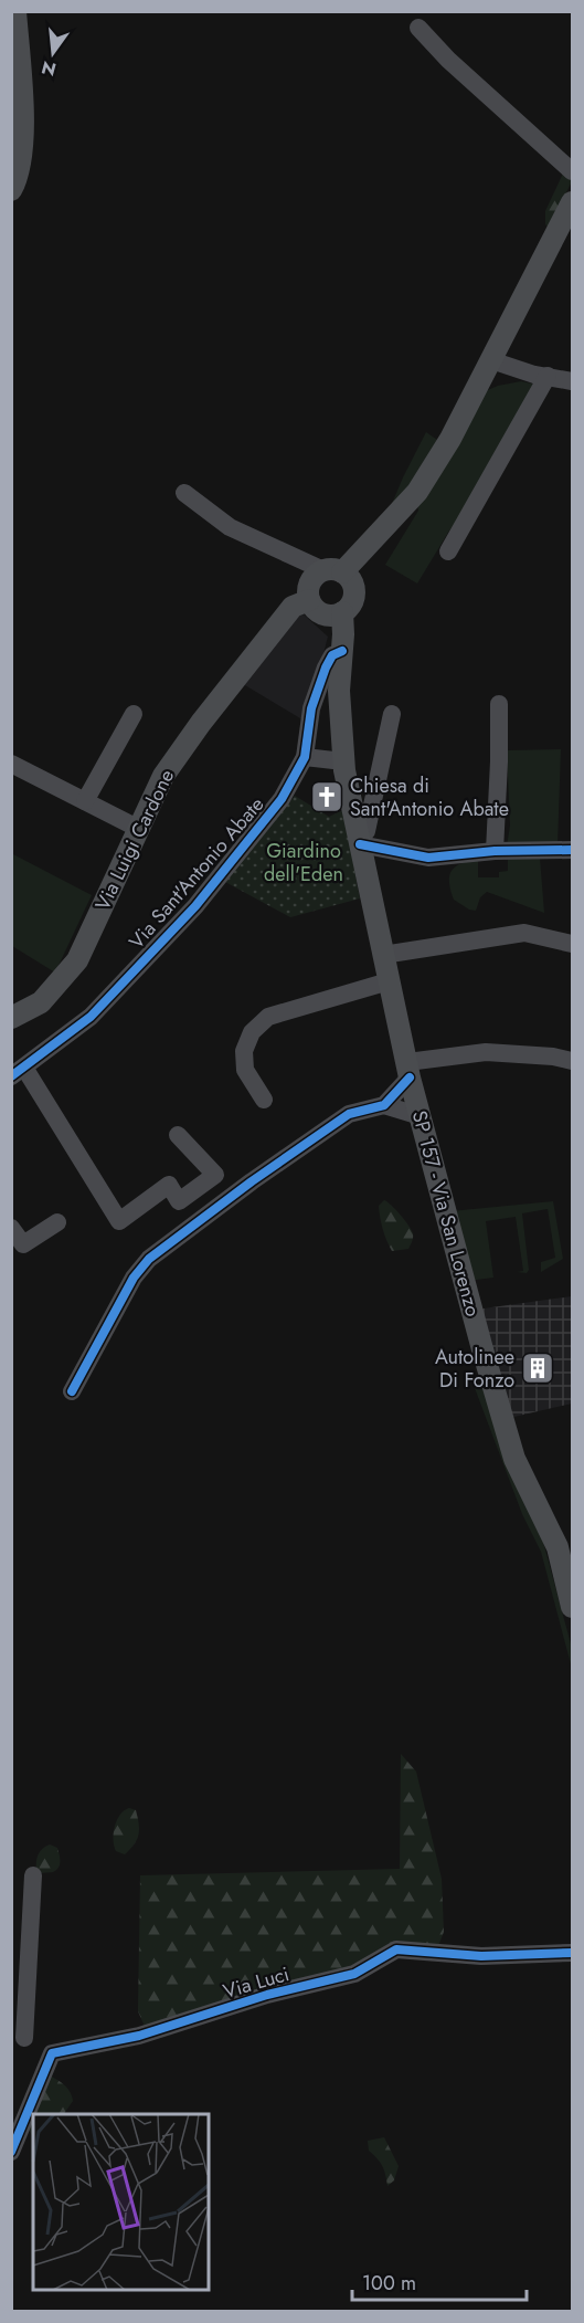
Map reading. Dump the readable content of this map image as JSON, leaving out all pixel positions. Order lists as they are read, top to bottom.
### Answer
{
  "streets": {
    "main road": ["Via Luigi Cardone", "SP 157 - Via San Lorenzo"],
    "street": ["Via Sant'Antonio Abate", "Via Luci"]
  },
  "crossings": [
    ["Via Luigi Cardone", "SP 157 - Via San Lorenzo"],
    ["Via Sant'Antonio Abate", "SP 157 - Via San Lorenzo"]
  ],
  "parks": ["Giardino dell'Eden"],
  "places": {
    "church": ["Chiesa di Sant'Antonio Abate"],
    "building": ["Autolinee Di Fonzo"]
  },
  "scale_bar": "100 m",
  "north": "bottom"
}
